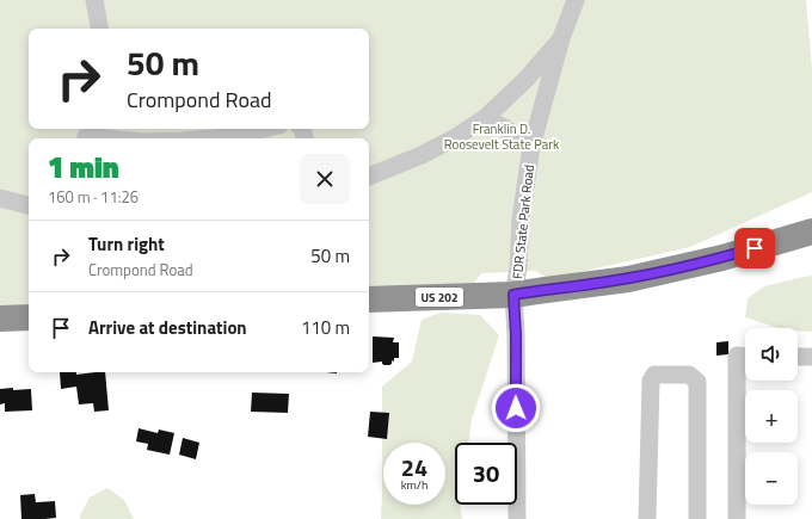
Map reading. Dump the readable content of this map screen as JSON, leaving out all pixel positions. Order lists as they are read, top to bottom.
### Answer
{
  "streets": {
    "highway": ["US 202"],
    "street": ["FDR State Park Road"]
  },
  "crossings": [
    ["FDR State Park Road", "US 202"]
  ],
  "parks": ["Franklin D. Roosevelt State Park"],
  "page": {
    "turn": ["50 m", "Crompond Road"],
    "heading": ["1 min", "160 m · 11:26"],
    "list": [
      {
        "name": "Turn right",
        "note": "Crompond Road",
        "value": "50 m"
      },
      {
        "name": "Arrive at destination",
        "value": "110 m"
      }
    ],
    "map_buttons": ["+", "−"],
    "speed": "24 km/h",
    "limit": "30"
  }
}
